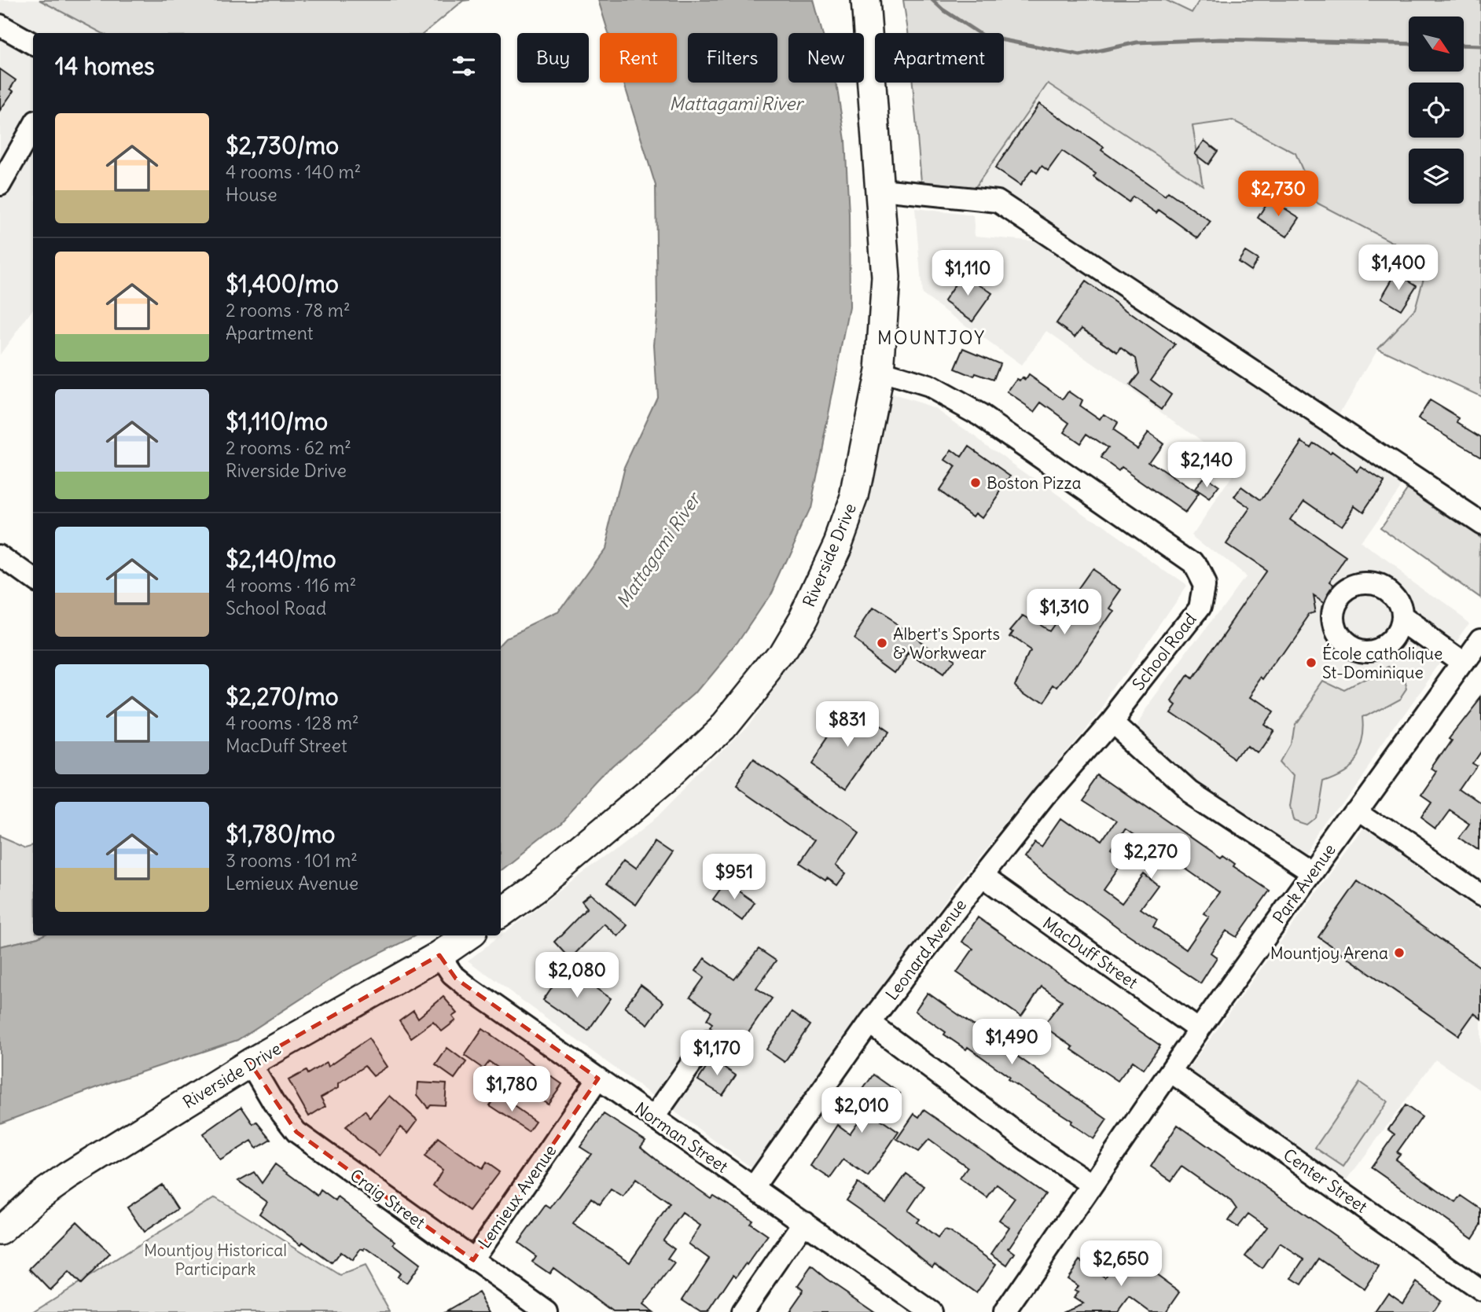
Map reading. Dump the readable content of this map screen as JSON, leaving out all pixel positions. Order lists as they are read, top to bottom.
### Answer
{
  "streets": {
    "main road": ["Riverside Drive"],
    "street": [
      "School Road",
      "Park Avenue",
      "Leonard Avenue",
      "MacDuff Street",
      "Norman Street",
      "Center Street",
      "Lemieux Avenue",
      "Craig Street"
    ]
  },
  "crossings": [
    ["Riverside Drive", "School Road"],
    ["Riverside Drive", "Norman Street"],
    ["Riverside Drive", "Craig Street"],
    ["School Road", "Leonard Avenue"],
    ["Park Avenue", "MacDuff Street"],
    ["Park Avenue", "Center Street"],
    ["Leonard Avenue", "MacDuff Street"],
    ["Leonard Avenue", "Norman Street"],
    ["Norman Street", "Lemieux Avenue"],
    ["Lemieux Avenue", "Craig Street"]
  ],
  "districts": ["MOUNTJOY"],
  "water": ["Mattagami River"],
  "parks": ["Mountjoy Historical Participark"],
  "places": [
    "Boston Pizza",
    "Albert's Sports & Workwear",
    "École catholique St-Dominique",
    "Mountjoy Arena"
  ],
  "north": "bottom right",
  "page": {
    "chip": [
      "Buy",
      "Rent",
      "Filters",
      "New",
      "Apartment"
    ],
    "heading": "14 homes",
    "list": [
      {
        "name": "$2,730/mo",
        "note": "4 rooms · 140 m² · House"
      },
      {
        "name": "$1,400/mo",
        "note": "2 rooms · 78 m² · Apartment"
      },
      {
        "name": "$1,110/mo",
        "note": "2 rooms · 62 m² · Riverside Drive"
      },
      {
        "name": "$2,140/mo",
        "note": "4 rooms · 116 m² · School Road"
      },
      {
        "name": "$2,270/mo",
        "note": "4 rooms · 128 m² · MacDuff Street"
      },
      {
        "name": "$1,780/mo",
        "note": "3 rooms · 101 m² · Lemieux Avenue"
      }
    ],
    "price": [
      "$2,730",
      "$1,400",
      "$1,110",
      "$2,140",
      "$1,310",
      "$831",
      "$2,270",
      "$951",
      "$2,080",
      "$1,490",
      "$1,170",
      "$1,780",
      "$2,010",
      "$2,650"
    ]
  }
}
